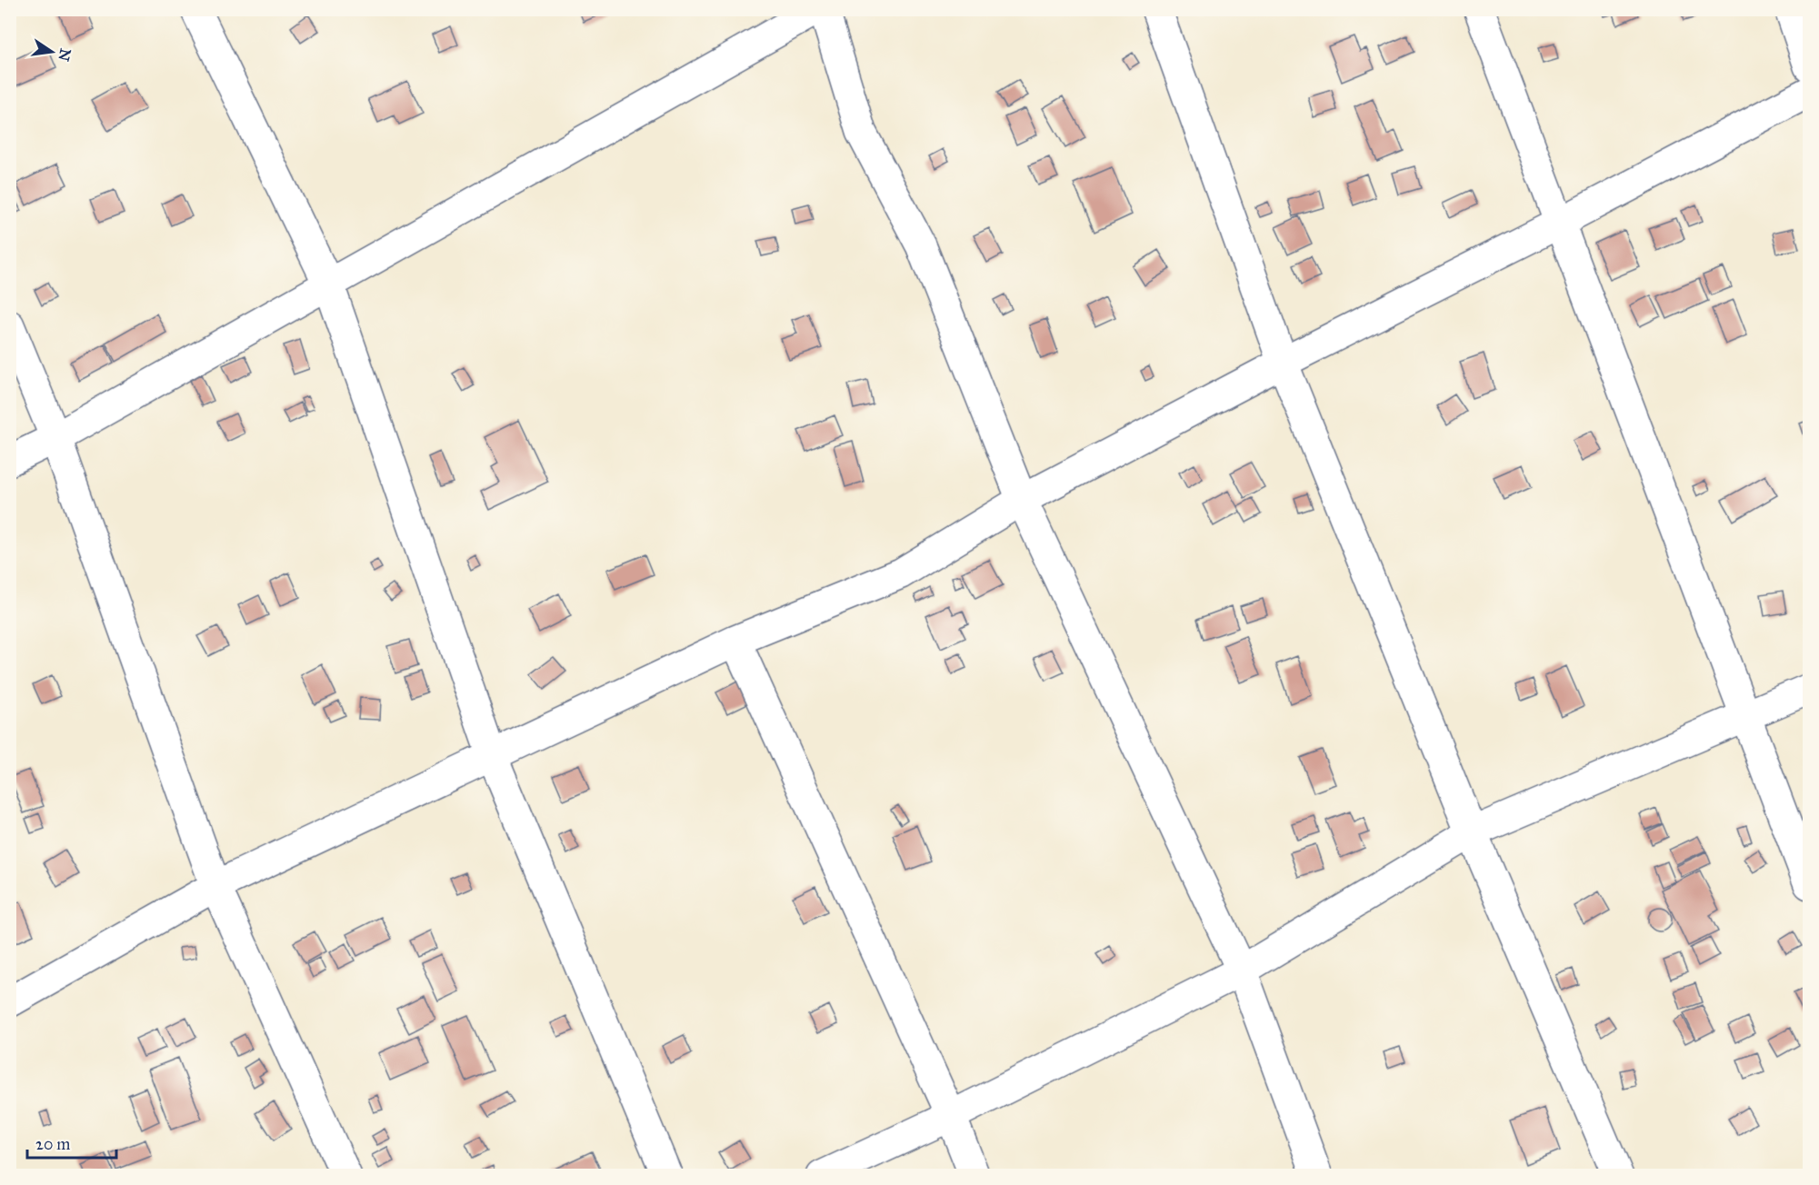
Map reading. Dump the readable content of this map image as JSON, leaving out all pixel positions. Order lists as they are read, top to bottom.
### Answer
{
  "scale_bar": "20 m",
  "north": "right"
}
